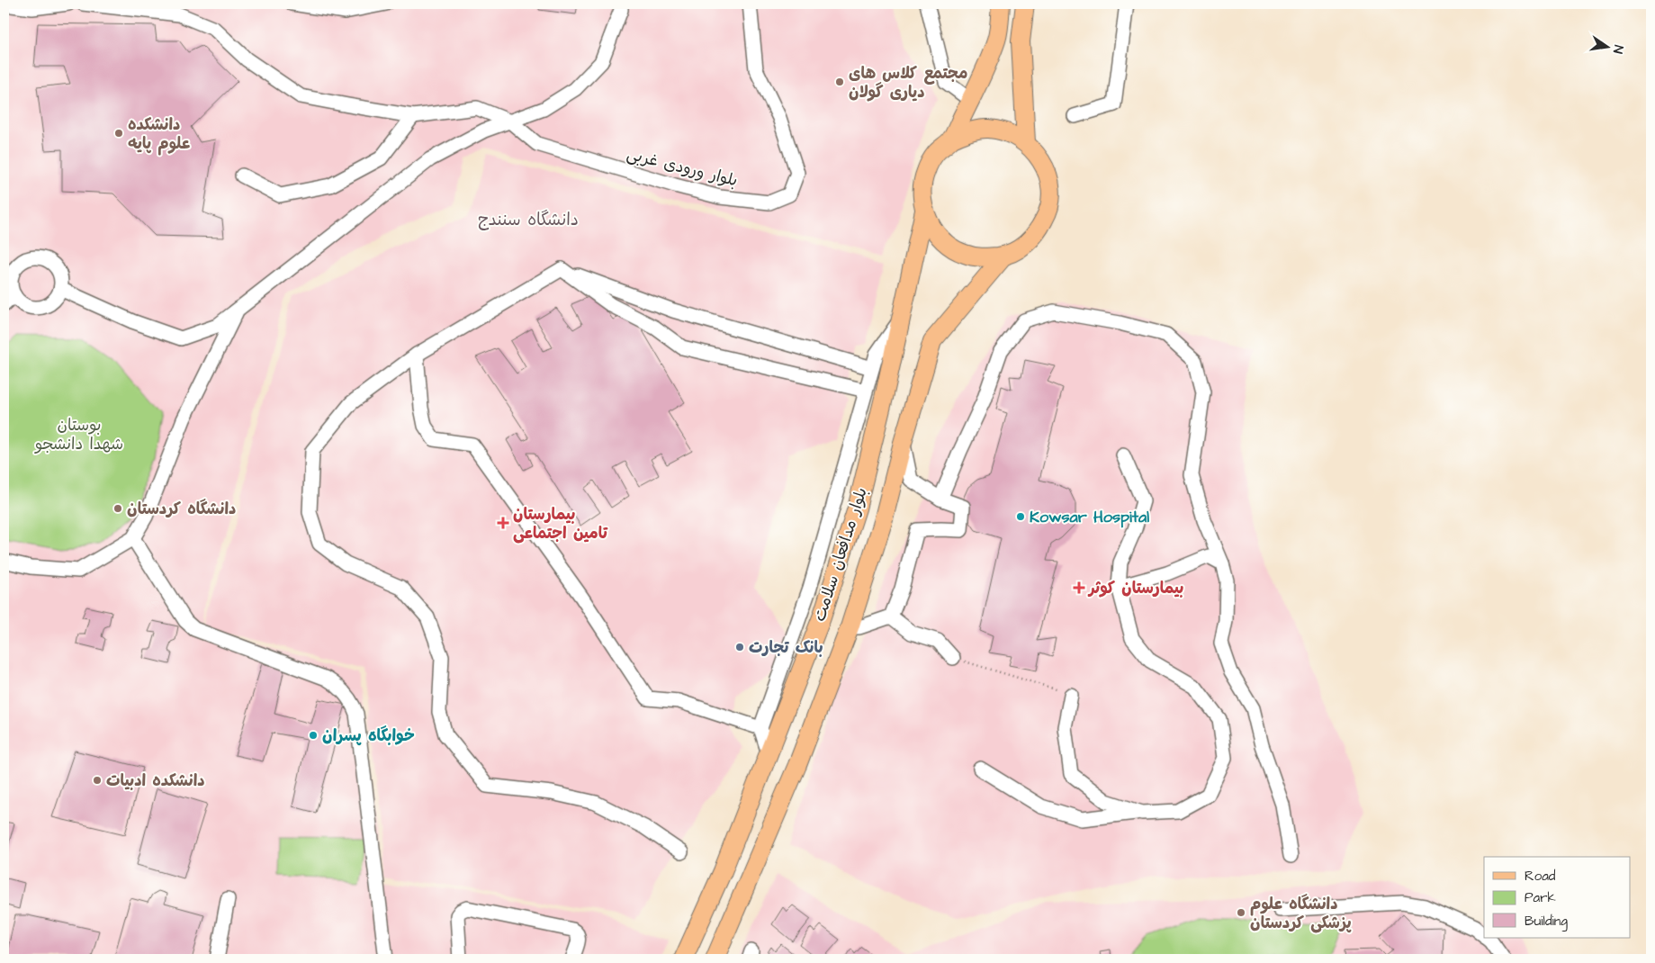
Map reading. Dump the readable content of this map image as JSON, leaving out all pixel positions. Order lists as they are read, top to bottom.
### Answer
{
  "streets": {
    "main road": ["بلوار مدافعان سلامت"],
    "street": ["بلوار ورودی غربی"]
  },
  "districts": ["دانشگاه سنندج"],
  "parks": ["بوستان شهدا دانشجو"],
  "places": {
    "other": [
      "مجتمع کلاس های دیاری گولان",
      "دانشکده علوم پایه",
      "دانشگاه کردستان",
      "Kowsar Hospital",
      "بانک تجارت",
      "خوابگاه پسران",
      "دانشکده ادبیات",
      "دانشگاه علوم پزشکی کردستان"
    ],
    "health": ["بیمارستان تامین اجتماعی", "بیمارستان کوثر"]
  },
  "legend": ["Road", "Park", "Building"],
  "north": "right"
}
